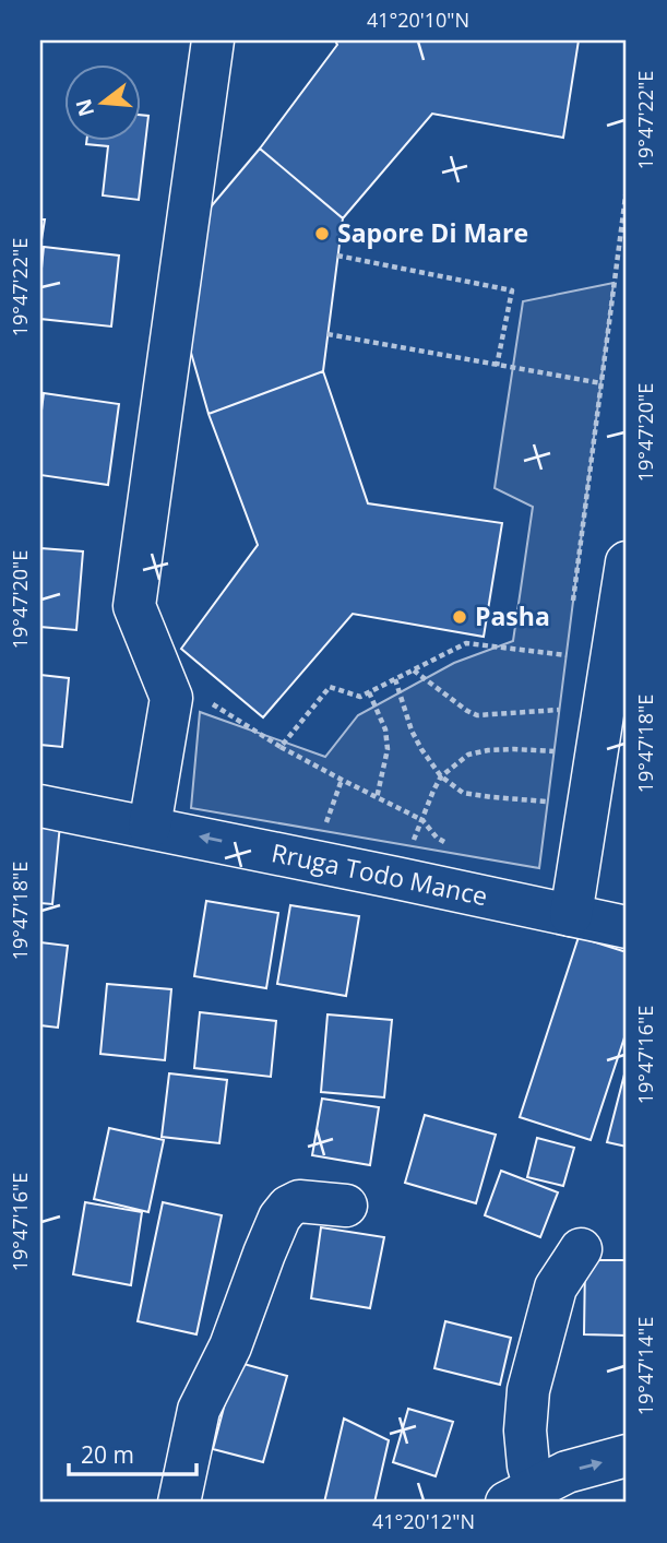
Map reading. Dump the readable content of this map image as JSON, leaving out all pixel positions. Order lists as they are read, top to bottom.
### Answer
{
  "streets": {
    "street": ["Rruga Todo Mance"]
  },
  "one_way": ["Rruga Todo Mance"],
  "places": ["Sapore Di Mare", "Pasha"],
  "scale_bar": "20 m",
  "north": "left",
  "coordinates": [
    "41°20'10\"N",
    "19°47'22\"E",
    "19°47'20\"E",
    "19°47'18\"E",
    "19°47'16\"E",
    "19°47'14\"E",
    "41°20'12\"N"
  ]
}
